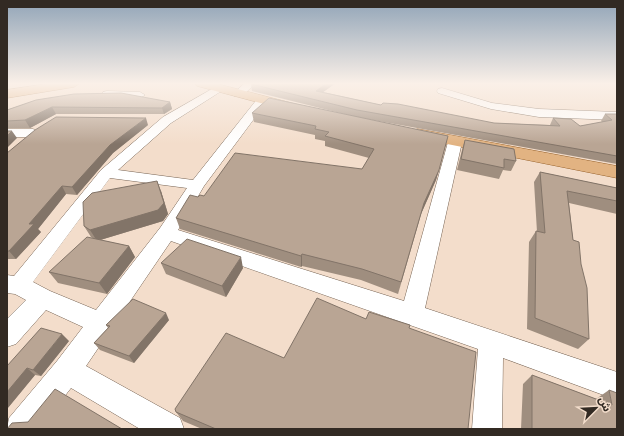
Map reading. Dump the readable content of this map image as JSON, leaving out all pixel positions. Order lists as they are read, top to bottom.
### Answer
{
  "north": "top right"
}
